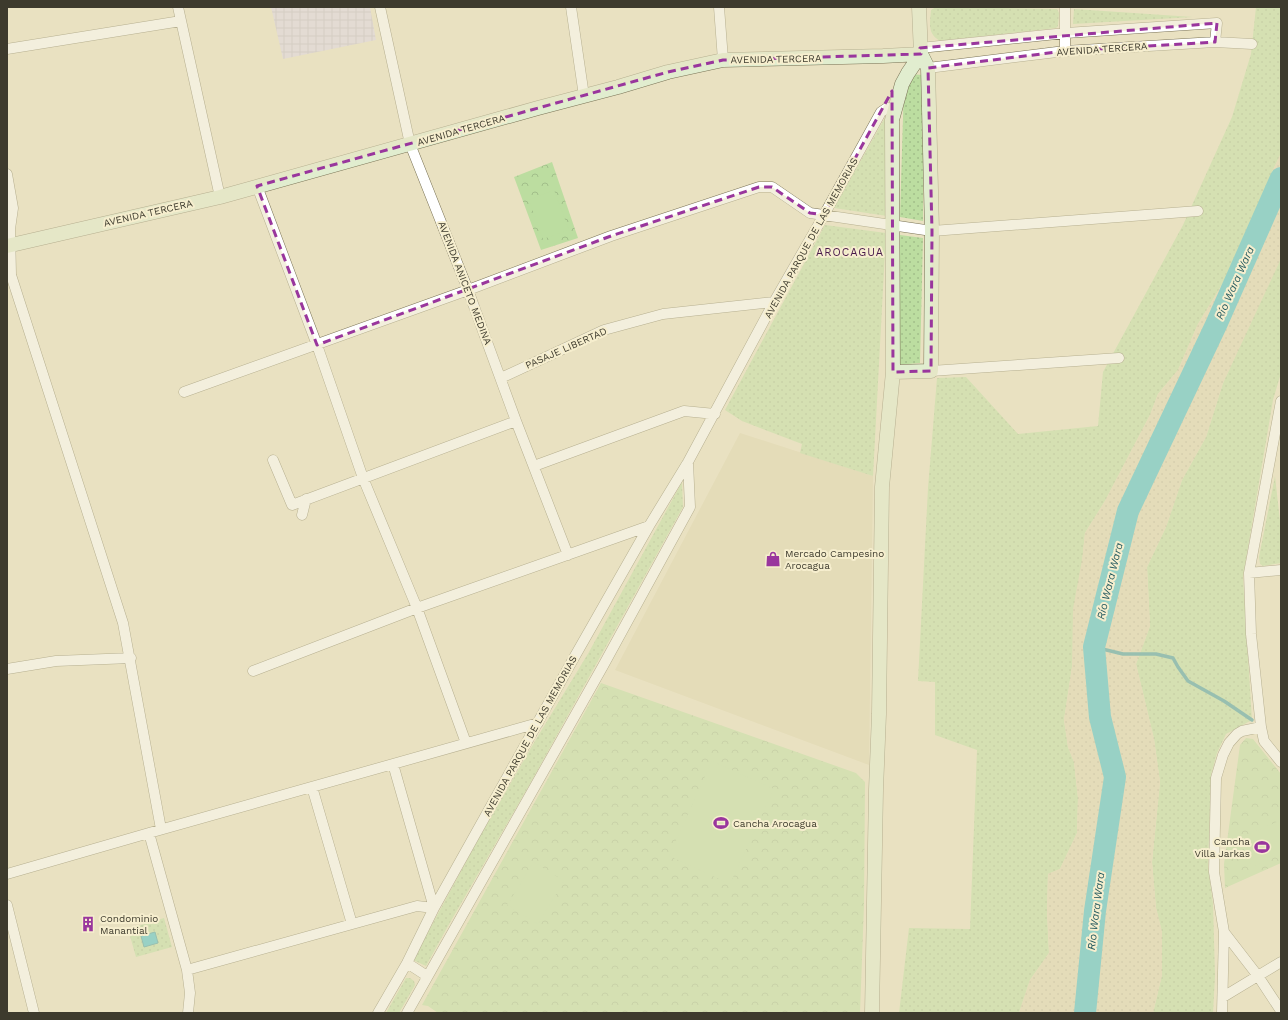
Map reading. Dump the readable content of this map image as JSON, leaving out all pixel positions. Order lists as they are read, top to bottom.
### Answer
{
  "streets": {
    "street": [
      "AVENIDA TERCERA",
      "AVENIDA PARQUE DE LAS MEMORIAS",
      "AVENIDA ANICETO MEDINA",
      "PASAJE LIBERTAD"
    ]
  },
  "crossings": [
    ["AVENIDA TERCERA", "AVENIDA ANICETO MEDINA"],
    ["AVENIDA PARQUE DE LAS MEMORIAS", "PASAJE LIBERTAD"],
    ["AVENIDA ANICETO MEDINA", "PASAJE LIBERTAD"]
  ],
  "districts": ["AROCAGUA"],
  "water": ["Río Wara Wara"],
  "places": {
    "shop": ["Mercado Campesino Arocagua"],
    "sports": ["Cancha Arocagua", "Cancha Villa Jarkas"],
    "building": ["Condominio Manantial"]
  }
}
